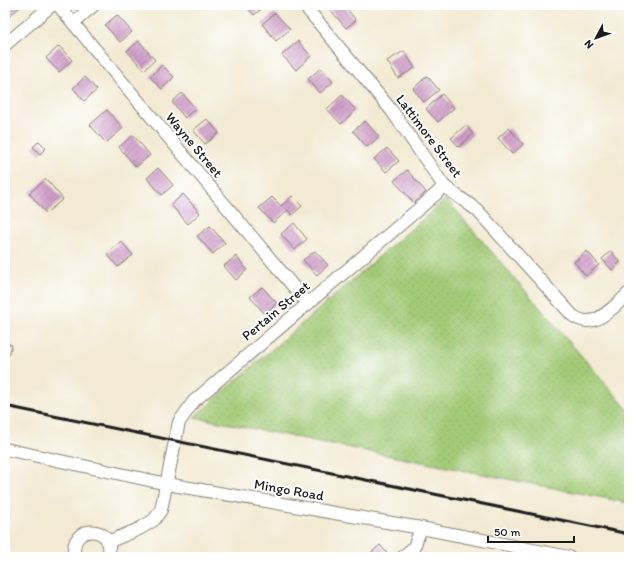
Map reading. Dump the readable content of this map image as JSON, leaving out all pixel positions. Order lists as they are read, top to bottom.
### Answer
{
  "streets": {
    "street": [
      "Lattimore Street",
      "Wayne Street",
      "Pertain Street",
      "Mingo Road"
    ]
  },
  "crossings": [
    ["Lattimore Street", "Pertain Street"],
    ["Wayne Street", "Pertain Street"],
    ["Pertain Street", "Mingo Road"]
  ],
  "scale_bar": "50 m",
  "north": "bottom left"
}
